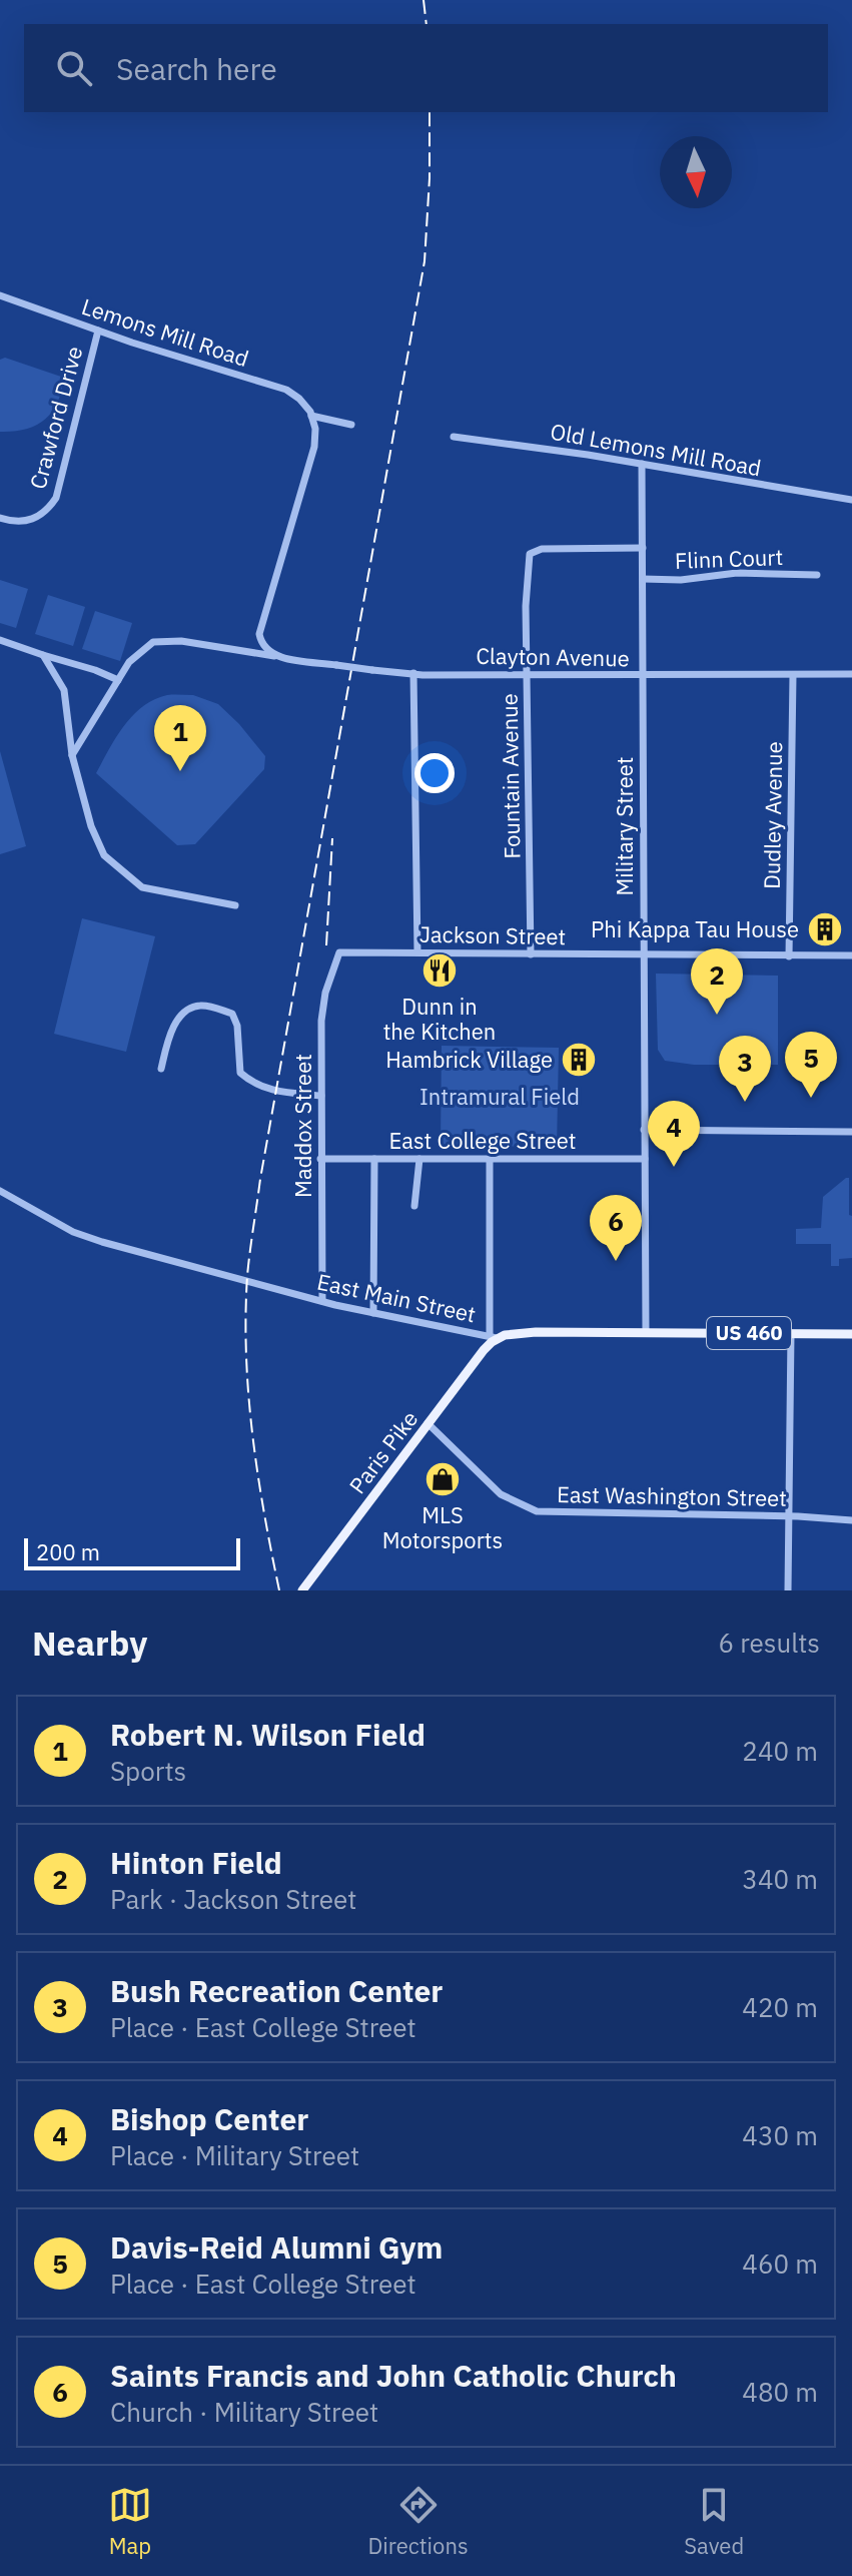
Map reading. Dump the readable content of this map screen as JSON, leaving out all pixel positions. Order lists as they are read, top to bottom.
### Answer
{
  "streets": {
    "main road": ["East Main Street", "US 460", "Paris Pike"],
    "street": [
      "Lemons Mill Road",
      "Crawford Drive",
      "Old Lemons Mill Road",
      "Flinn Court",
      "Clayton Avenue",
      "Fountain Avenue",
      "Dudley Avenue",
      "Military Street",
      "Jackson Street",
      "Maddox Street",
      "East College Street",
      "East Washington Street"
    ]
  },
  "crossings": [
    ["Lemons Mill Road", "Crawford Drive"],
    ["Old Lemons Mill Road", "Military Street"],
    ["Flinn Court", "Military Street"],
    ["Clayton Avenue", "Fountain Avenue"],
    ["Clayton Avenue", "Dudley Avenue"],
    ["Clayton Avenue", "Military Street"],
    ["Fountain Avenue", "Military Street"],
    ["Fountain Avenue", "Jackson Street"],
    ["Dudley Avenue", "Jackson Street"],
    ["Military Street", "Jackson Street"],
    ["Military Street", "East College Street"],
    ["Military Street", "East Main Street"],
    ["Jackson Street", "Maddox Street"],
    ["Maddox Street", "East College Street"],
    ["Maddox Street", "East Main Street"],
    ["East Main Street", "Paris Pike"],
    ["Paris Pike", "East Washington Street"]
  ],
  "parks": ["Intramural Field"],
  "places": {
    "building": ["Phi Kappa Tau House", "Hambrick Village"],
    "restaurant": ["Dunn in the Kitchen"],
    "shop": ["MLS Motorsports"]
  },
  "scale_bar": "200 m",
  "north": "bottom",
  "page": {
    "search": "Search here",
    "pins": [
      "1",
      "2",
      "5",
      "3",
      "4",
      "6"
    ],
    "scale": "200 m",
    "heading": ["Nearby", "6 results"],
    "list": [
      {
        "mark": "1",
        "name": "Robert N. Wilson Field",
        "note": "Sports",
        "value": "240 m"
      },
      {
        "mark": "2",
        "name": "Hinton Field",
        "note": "Park · Jackson Street",
        "value": "340 m"
      },
      {
        "mark": "3",
        "name": "Bush Recreation Center",
        "note": "Place · East College Street",
        "value": "420 m"
      },
      {
        "mark": "4",
        "name": "Bishop Center",
        "note": "Place · Military Street",
        "value": "430 m"
      },
      {
        "mark": "5",
        "name": "Davis-Reid Alumni Gym",
        "note": "Place · East College Street",
        "value": "460 m"
      },
      {
        "mark": "6",
        "name": "Saints Francis and John Catholic Church",
        "note": "Church · Military Street",
        "value": "480 m"
      }
    ],
    "nav": ["Map", "Directions", "Saved"]
  }
}
